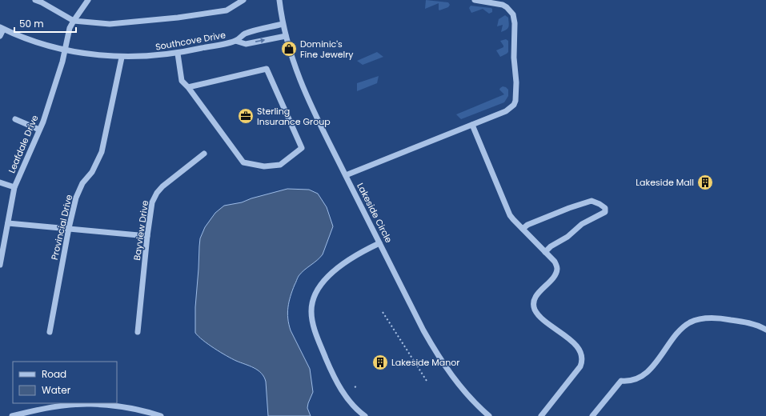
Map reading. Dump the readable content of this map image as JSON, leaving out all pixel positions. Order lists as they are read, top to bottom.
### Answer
{
  "streets": {
    "street": [
      "Southcove Drive",
      "Leafdale Drive",
      "Lakeside Circle",
      "Provincial Drive",
      "Bayview Drive"
    ]
  },
  "crossings": [
    ["Southcove Drive", "Leafdale Drive"],
    ["Southcove Drive", "Lakeside Circle"],
    ["Southcove Drive", "Provincial Drive"]
  ],
  "places": {
    "shop": ["Dominic's Fine Jewelry"],
    "office": ["Sterling Insurance Group"],
    "building": ["Lakeside Mall", "Lakeside Manor"]
  },
  "legend": ["Road", "Water"],
  "scale_bar": "50 m"
}
